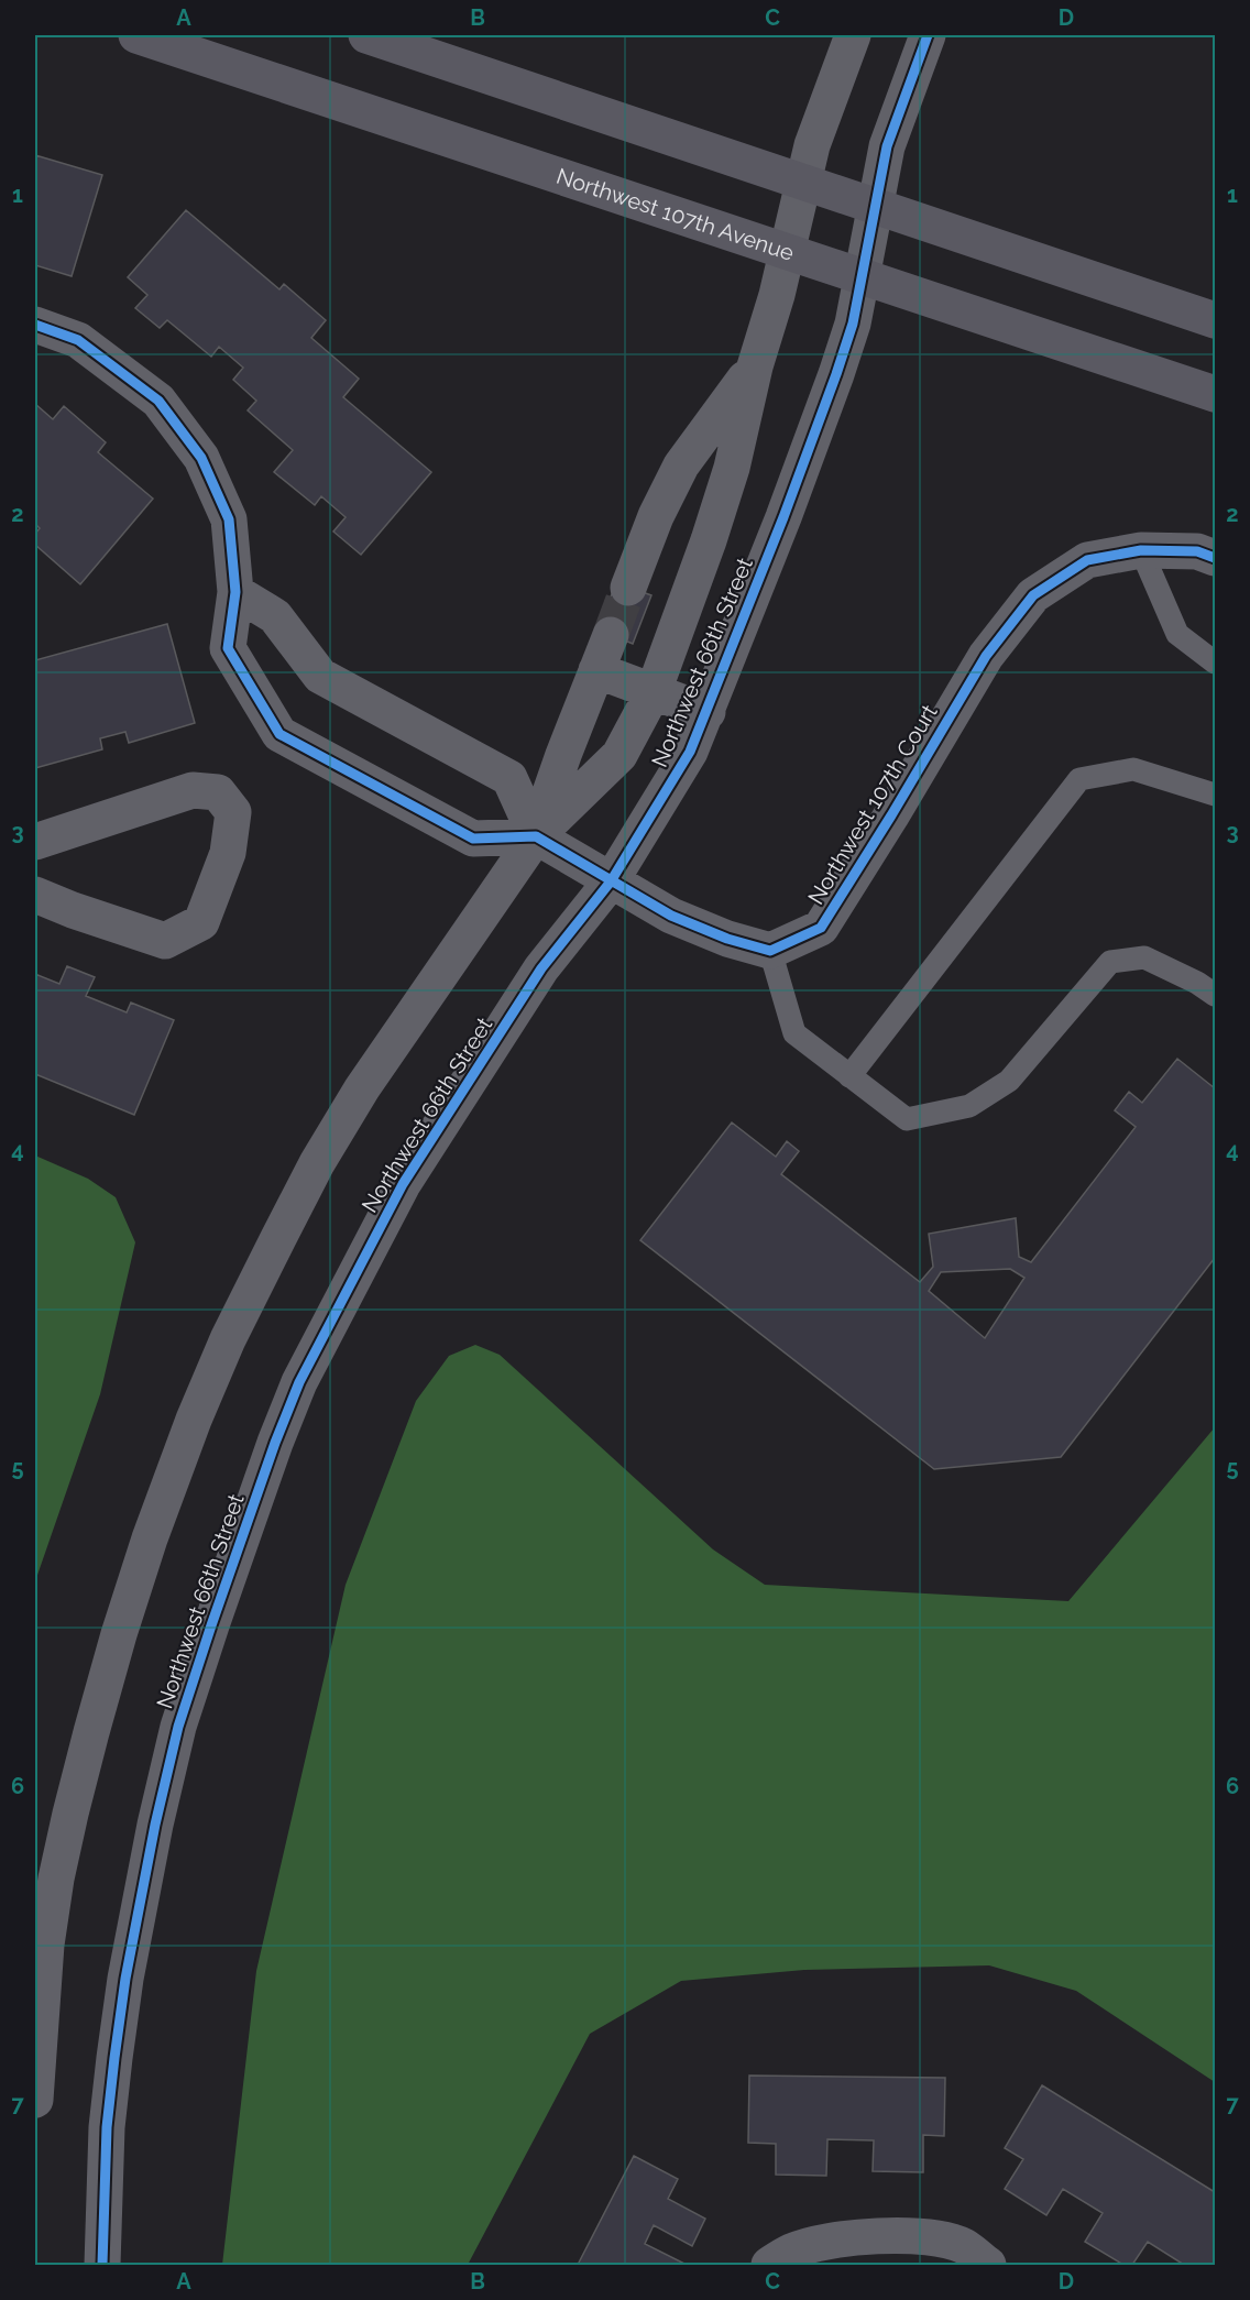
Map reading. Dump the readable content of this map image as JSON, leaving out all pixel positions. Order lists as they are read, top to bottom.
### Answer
{
  "streets": {
    "main road": ["Northwest 107th Avenue"],
    "street": ["Northwest 66th Street", "Northwest 107th Court"]
  },
  "crossings": [
    ["Northwest 107th Avenue", "Northwest 66th Street"]
  ],
  "grid": {
    "columns": [
      "A",
      "B",
      "C",
      "D"
    ],
    "rows": [
      "1",
      "2",
      "3",
      "4",
      "5",
      "6",
      "7"
    ]
  }
}
